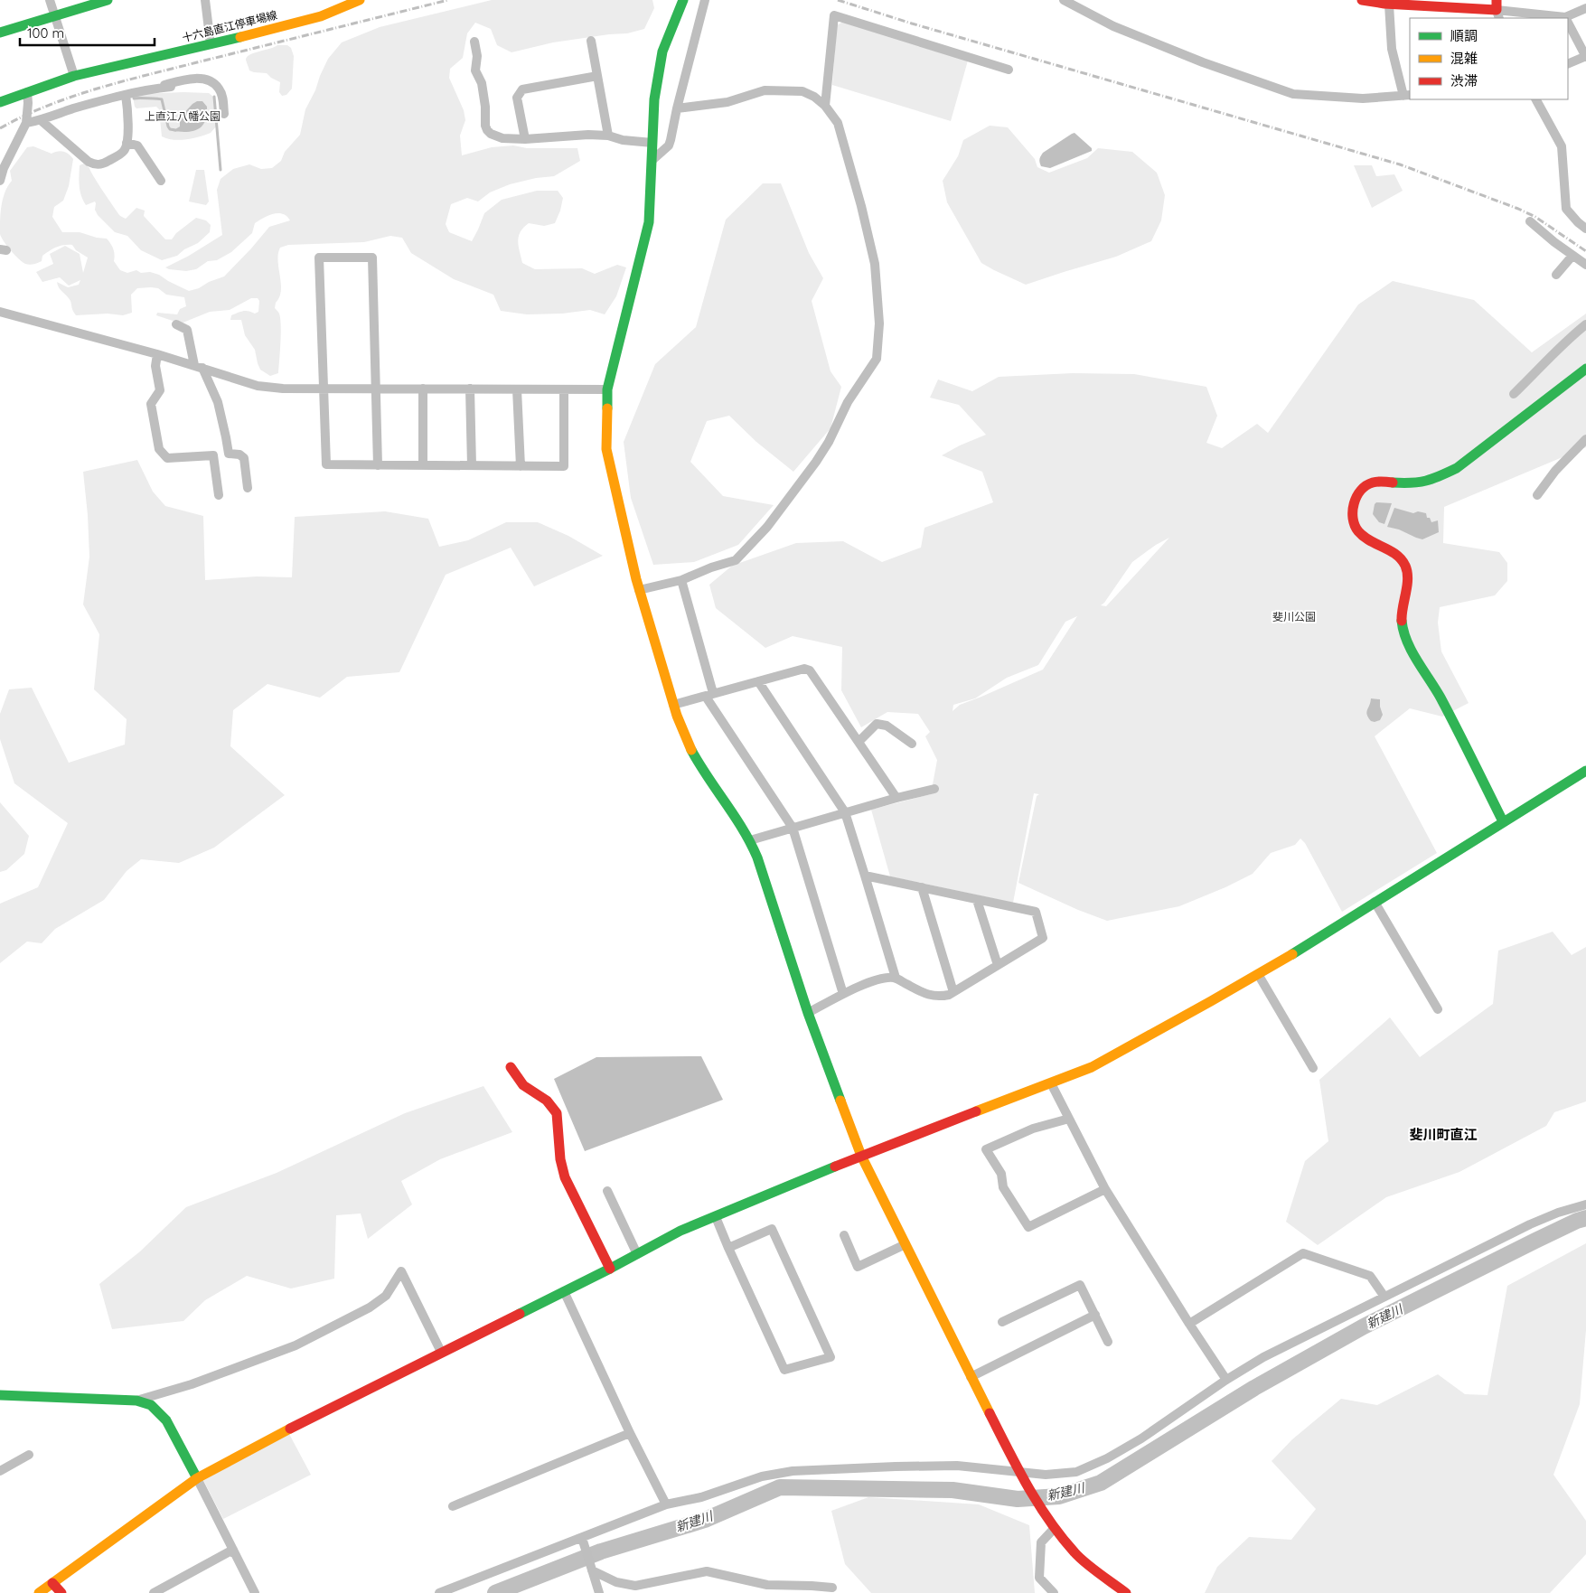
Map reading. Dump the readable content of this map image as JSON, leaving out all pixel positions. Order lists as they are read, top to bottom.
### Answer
{
  "streets": {
    "main road": ["十六島直江停車場線"]
  },
  "districts": ["斐川町直江"],
  "water": ["新建川"],
  "parks": ["上直江八幡公園", "斐川公園"],
  "legend": ["順調", "混雑", "渋滞"],
  "scale_bar": "100 m"
}
